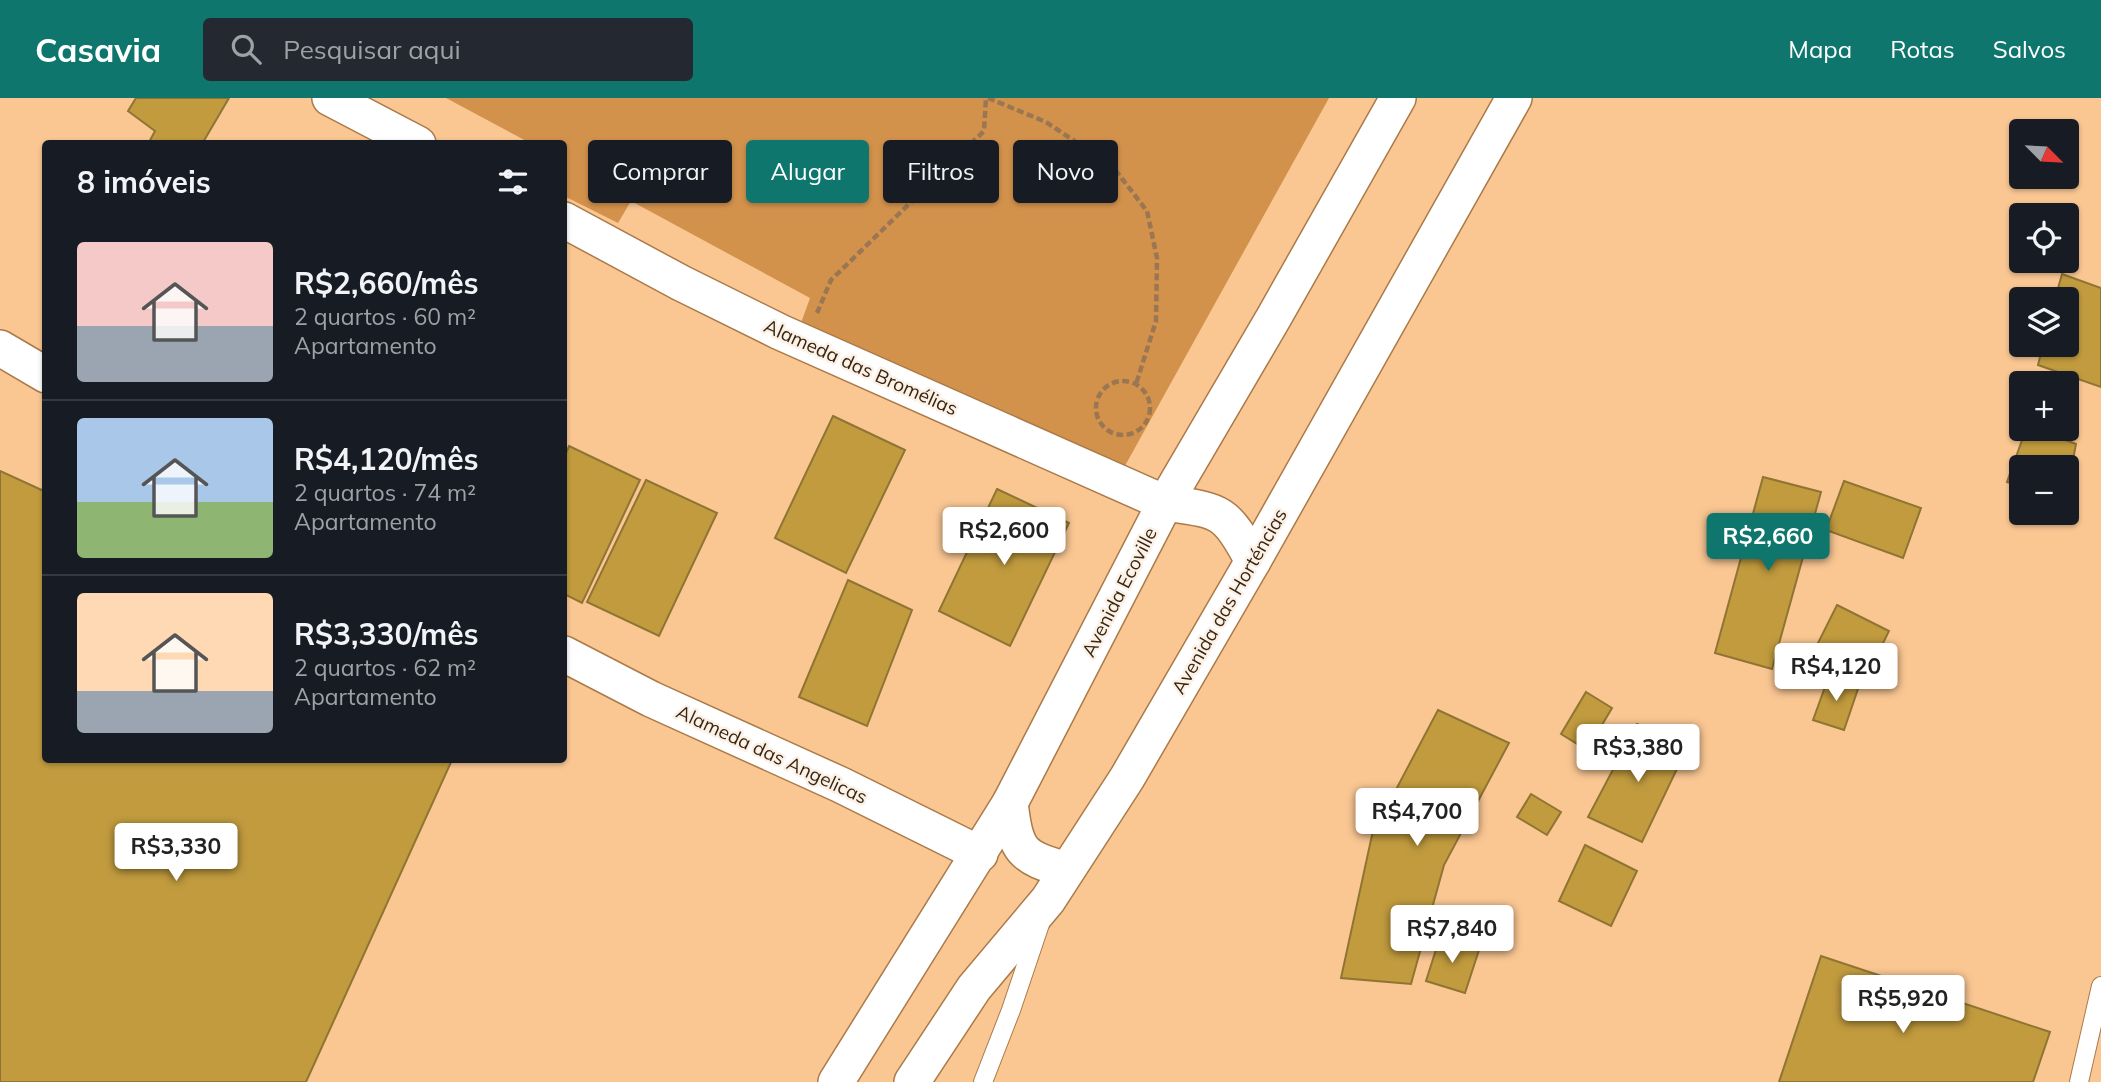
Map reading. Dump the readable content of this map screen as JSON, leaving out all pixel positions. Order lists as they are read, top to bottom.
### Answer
{
  "streets": {
    "street": [
      "Alameda das Bromélias",
      "Avenida Ecoville",
      "Avenida das Horténcias",
      "Alameda das Angelicas"
    ]
  },
  "crossings": [
    ["Alameda das Bromélias", "Avenida Ecoville"],
    ["Alameda das Bromélias", "Avenida das Horténcias"],
    ["Avenida Ecoville", "Alameda das Angelicas"]
  ],
  "north": "bottom right",
  "page": {
    "header": "Casavia",
    "search": "Pesquisar aqui",
    "nav": ["Mapa", "Rotas", "Salvos"],
    "map_buttons": ["+", "−"],
    "chip": [
      "Comprar",
      "Alugar",
      "Filtros",
      "Novo"
    ],
    "heading": "8 imóveis",
    "list": [
      {
        "name": "R$2,660/mês",
        "note": "2 quartos · 60 m² · Apartamento"
      },
      {
        "name": "R$4,120/mês",
        "note": "2 quartos · 74 m² · Apartamento"
      },
      {
        "name": "R$3,330/mês",
        "note": "2 quartos · 62 m² · Apartamento"
      }
    ],
    "price": [
      "R$2,600",
      "R$2,660",
      "R$4,120",
      "R$3,380",
      "R$4,700",
      "R$3,330",
      "R$7,840",
      "R$5,920"
    ]
  }
}
